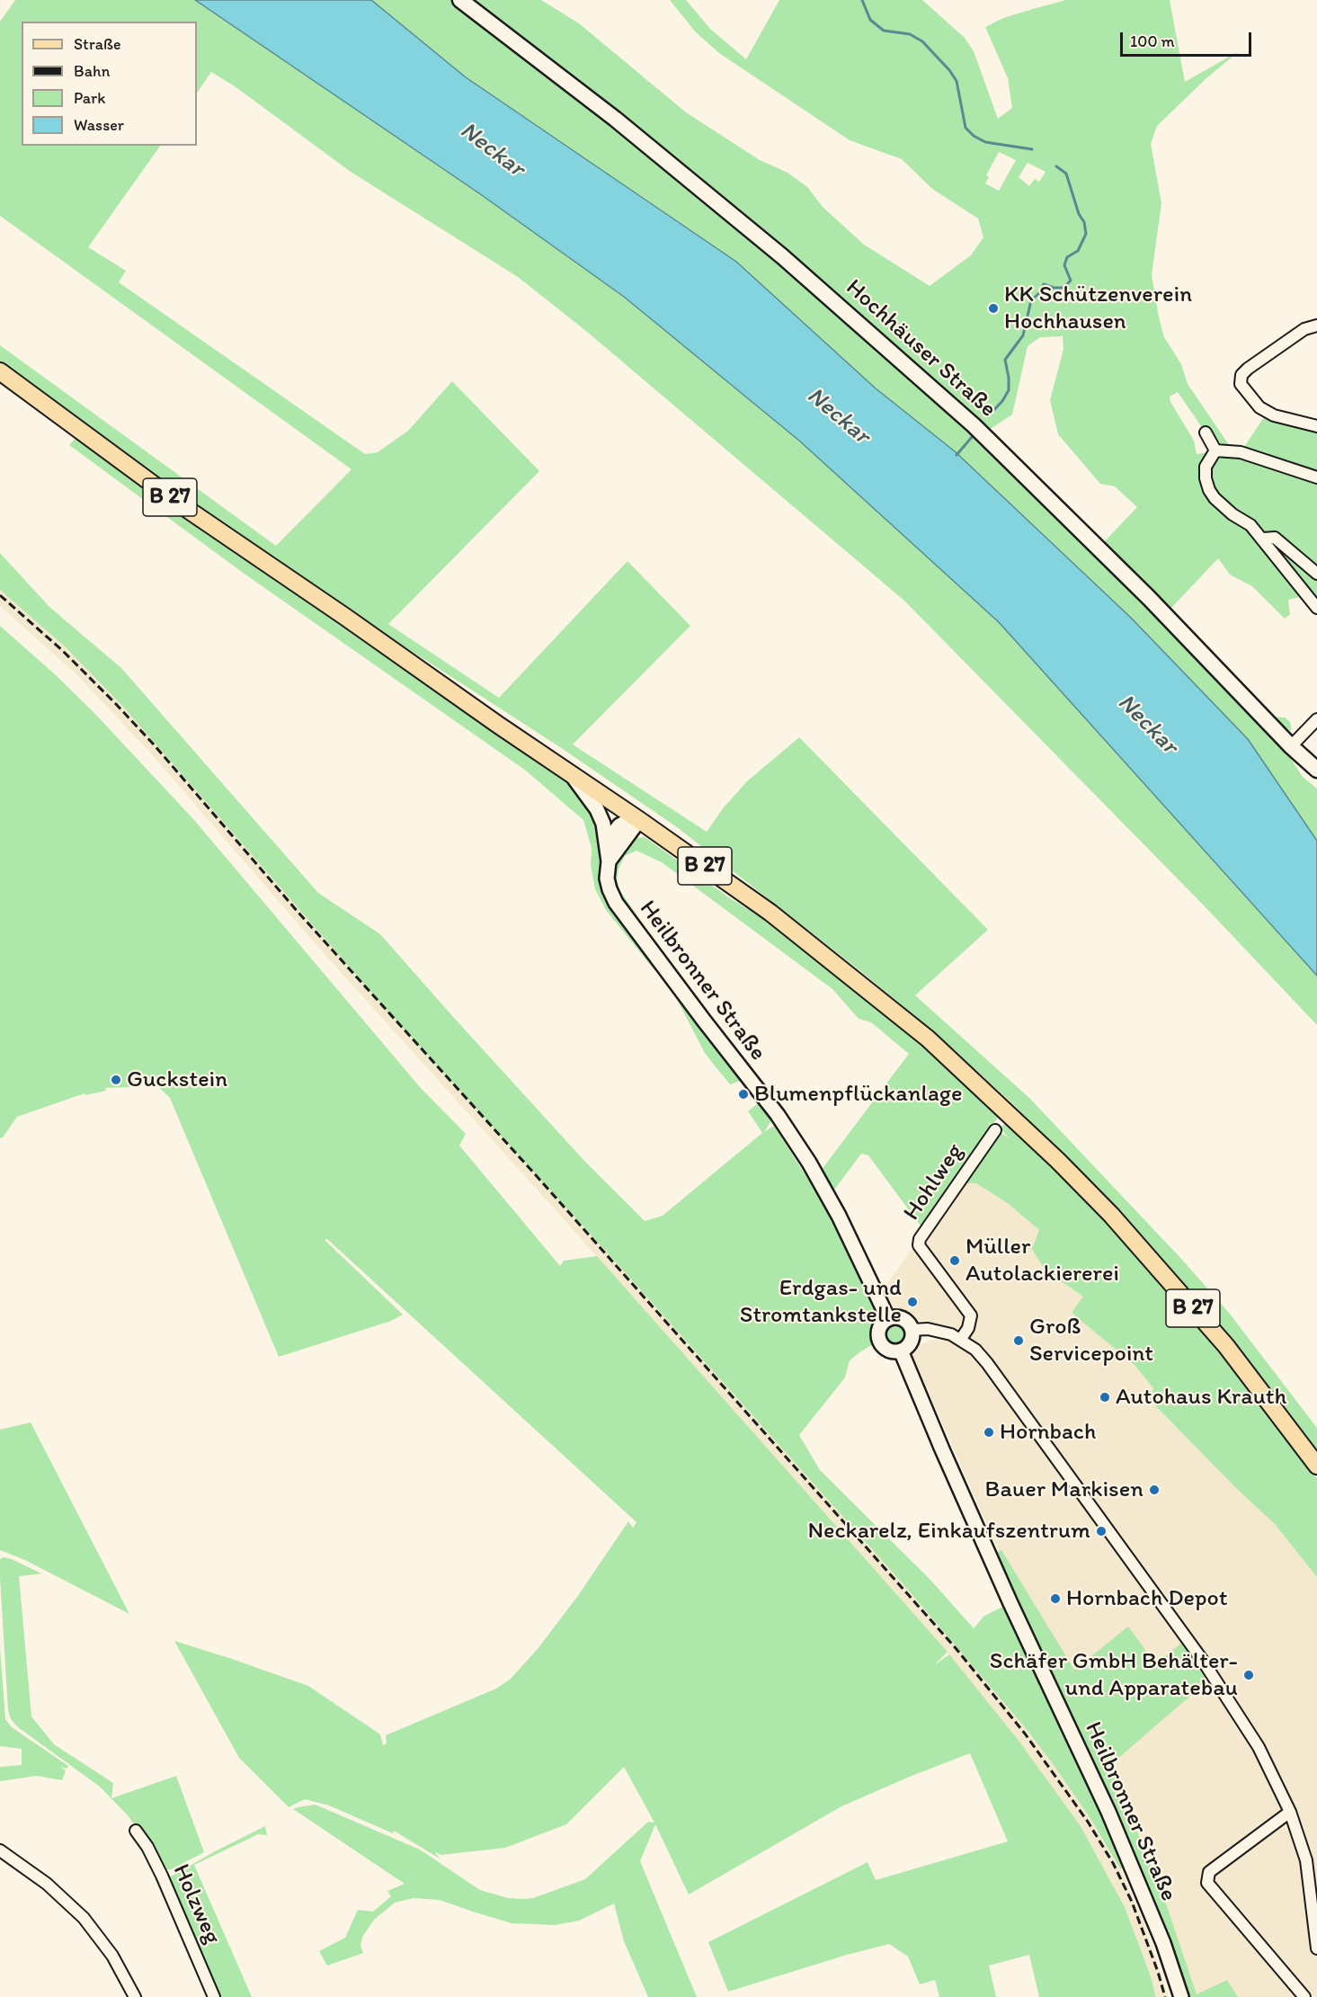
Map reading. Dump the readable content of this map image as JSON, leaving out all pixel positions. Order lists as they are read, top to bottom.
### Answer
{
  "streets": {
    "main road": ["Hochhäuser Straße", "B 27"],
    "street": ["Heilbronner Straße", "Hohlweg", "Holzweg"]
  },
  "crossings": [
    ["B 27", "Heilbronner Straße"]
  ],
  "water": ["Neckar"],
  "places": [
    "KK Schützenverein Hochhausen",
    "Guckstein",
    "Blumenpflückanlage",
    "Müller Autolackiererei",
    "Erdgas- und Stromtankstelle",
    "Groß Servicepoint",
    "Autohaus Krauth",
    "Hornbach",
    "Bauer Markisen",
    "Neckarelz, Einkaufszentrum",
    "Hornbach Depot",
    "Schäfer GmbH Behälter- und Apparatebau"
  ],
  "legend": [
    "Straße",
    "Bahn",
    "Park",
    "Wasser"
  ],
  "scale_bar": "100 m"
}
